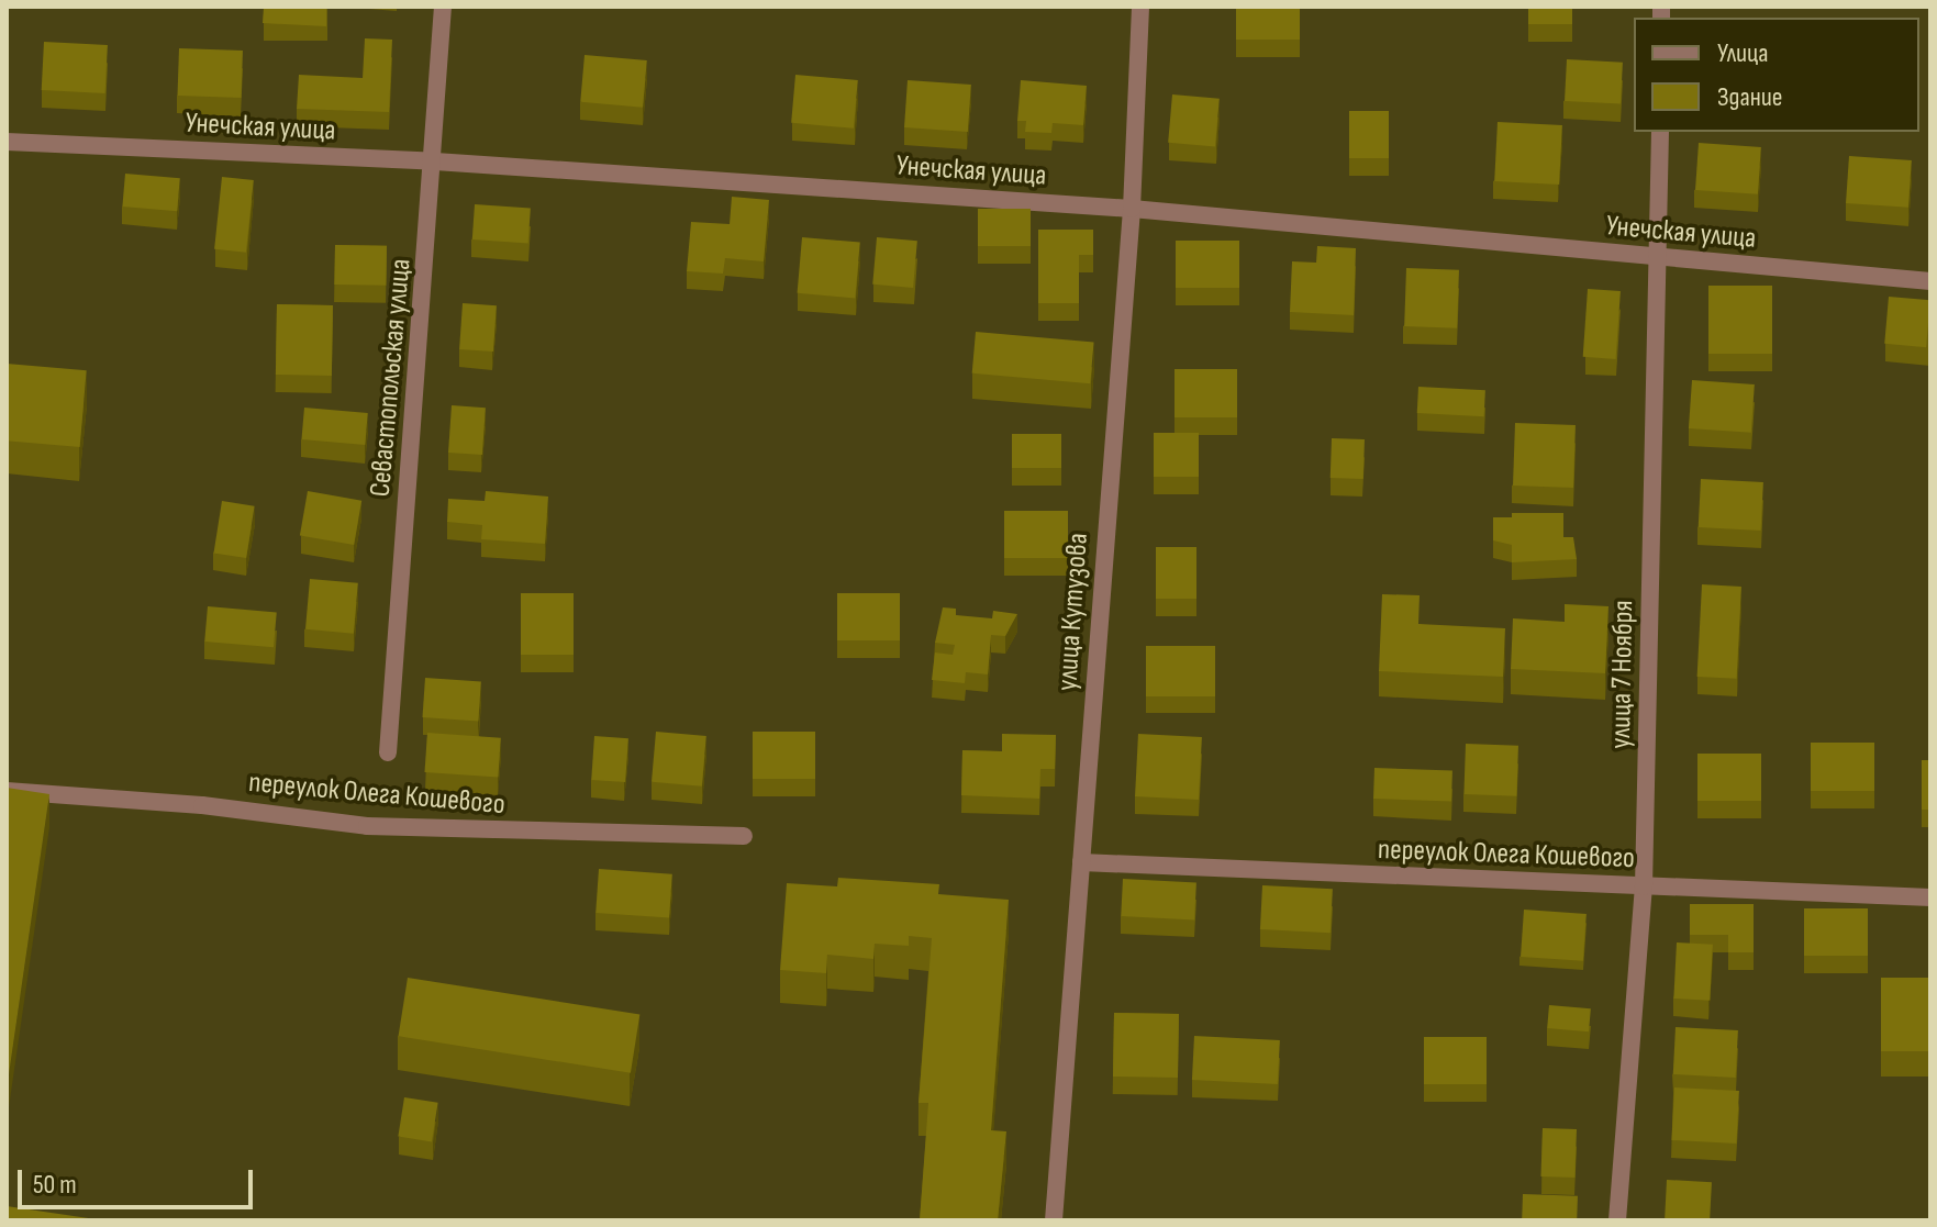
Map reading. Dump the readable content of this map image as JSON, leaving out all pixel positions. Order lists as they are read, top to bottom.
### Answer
{
  "streets": {
    "street": [
      "Унечская улица",
      "Севастопольская улица",
      "улица Кутузова",
      "улица 7 Ноября",
      "переулок Олега Кошевого"
    ]
  },
  "crossings": [
    ["Унечская улица", "Севастопольская улица"],
    ["Унечская улица", "улица Кутузова"],
    ["Унечская улица", "улица 7 Ноября"],
    ["улица Кутузова", "переулок Олега Кошевого"],
    ["улица 7 Ноября", "переулок Олега Кошевого"]
  ],
  "legend": ["Улица", "Здание"],
  "scale_bar": "50 m"
}
